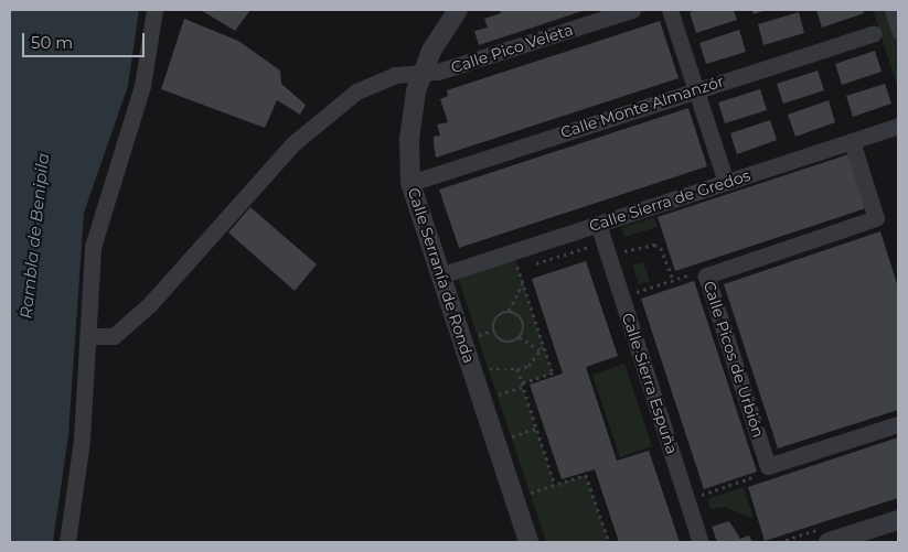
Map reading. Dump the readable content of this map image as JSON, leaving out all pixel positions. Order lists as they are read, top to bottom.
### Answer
{
  "streets": {
    "street": [
      "Calle Pico Veleta",
      "Calle Monte Almanzór",
      "Calle Sierra de Gredos",
      "Calle Serranía de Ronda",
      "Calle Picos de Urbión",
      "Calle Sierra Espuña"
    ]
  },
  "crossings": [
    ["Calle Pico Veleta", "Calle Serranía de Ronda"],
    ["Calle Monte Almanzór", "Calle Serranía de Ronda"],
    ["Calle Sierra de Gredos", "Calle Serranía de Ronda"],
    ["Calle Sierra de Gredos", "Calle Picos de Urbión"],
    ["Calle Sierra de Gredos", "Calle Sierra Espuña"]
  ],
  "water": ["Rambla de Benipila"],
  "scale_bar": "50 m"
}
